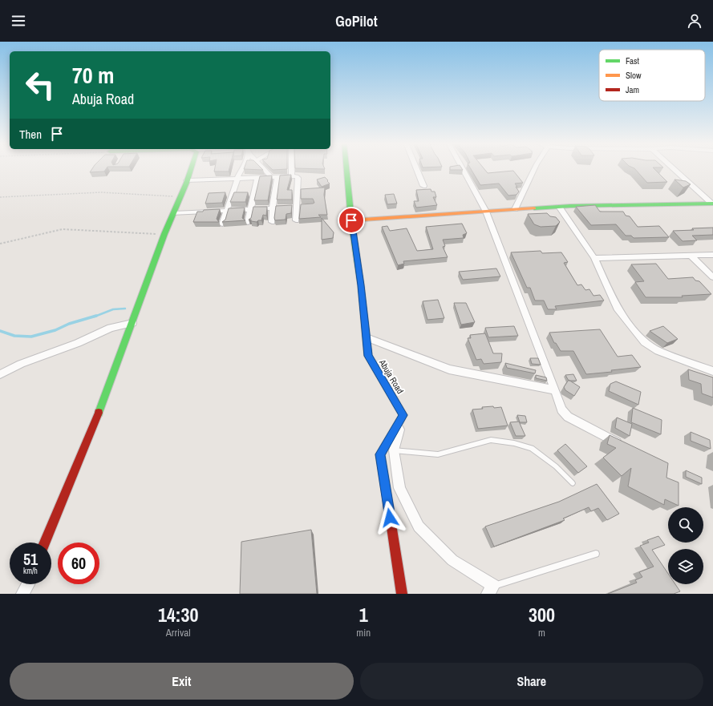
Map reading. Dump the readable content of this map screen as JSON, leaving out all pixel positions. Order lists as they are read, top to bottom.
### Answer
{
  "streets": {
    "street": ["Abuja Road"]
  },
  "legend": ["Fast", "Slow", "Jam"],
  "page": {
    "header": "GoPilot",
    "turn": ["70 m", "Abuja Road"],
    "then": "Then",
    "speed": "51 km/h",
    "limit": "60",
    "eta": [
      "14:30",
      "Arrival",
      "1",
      "min",
      "300",
      "m"
    ],
    "buttons": ["Exit", "Share"]
  }
}
